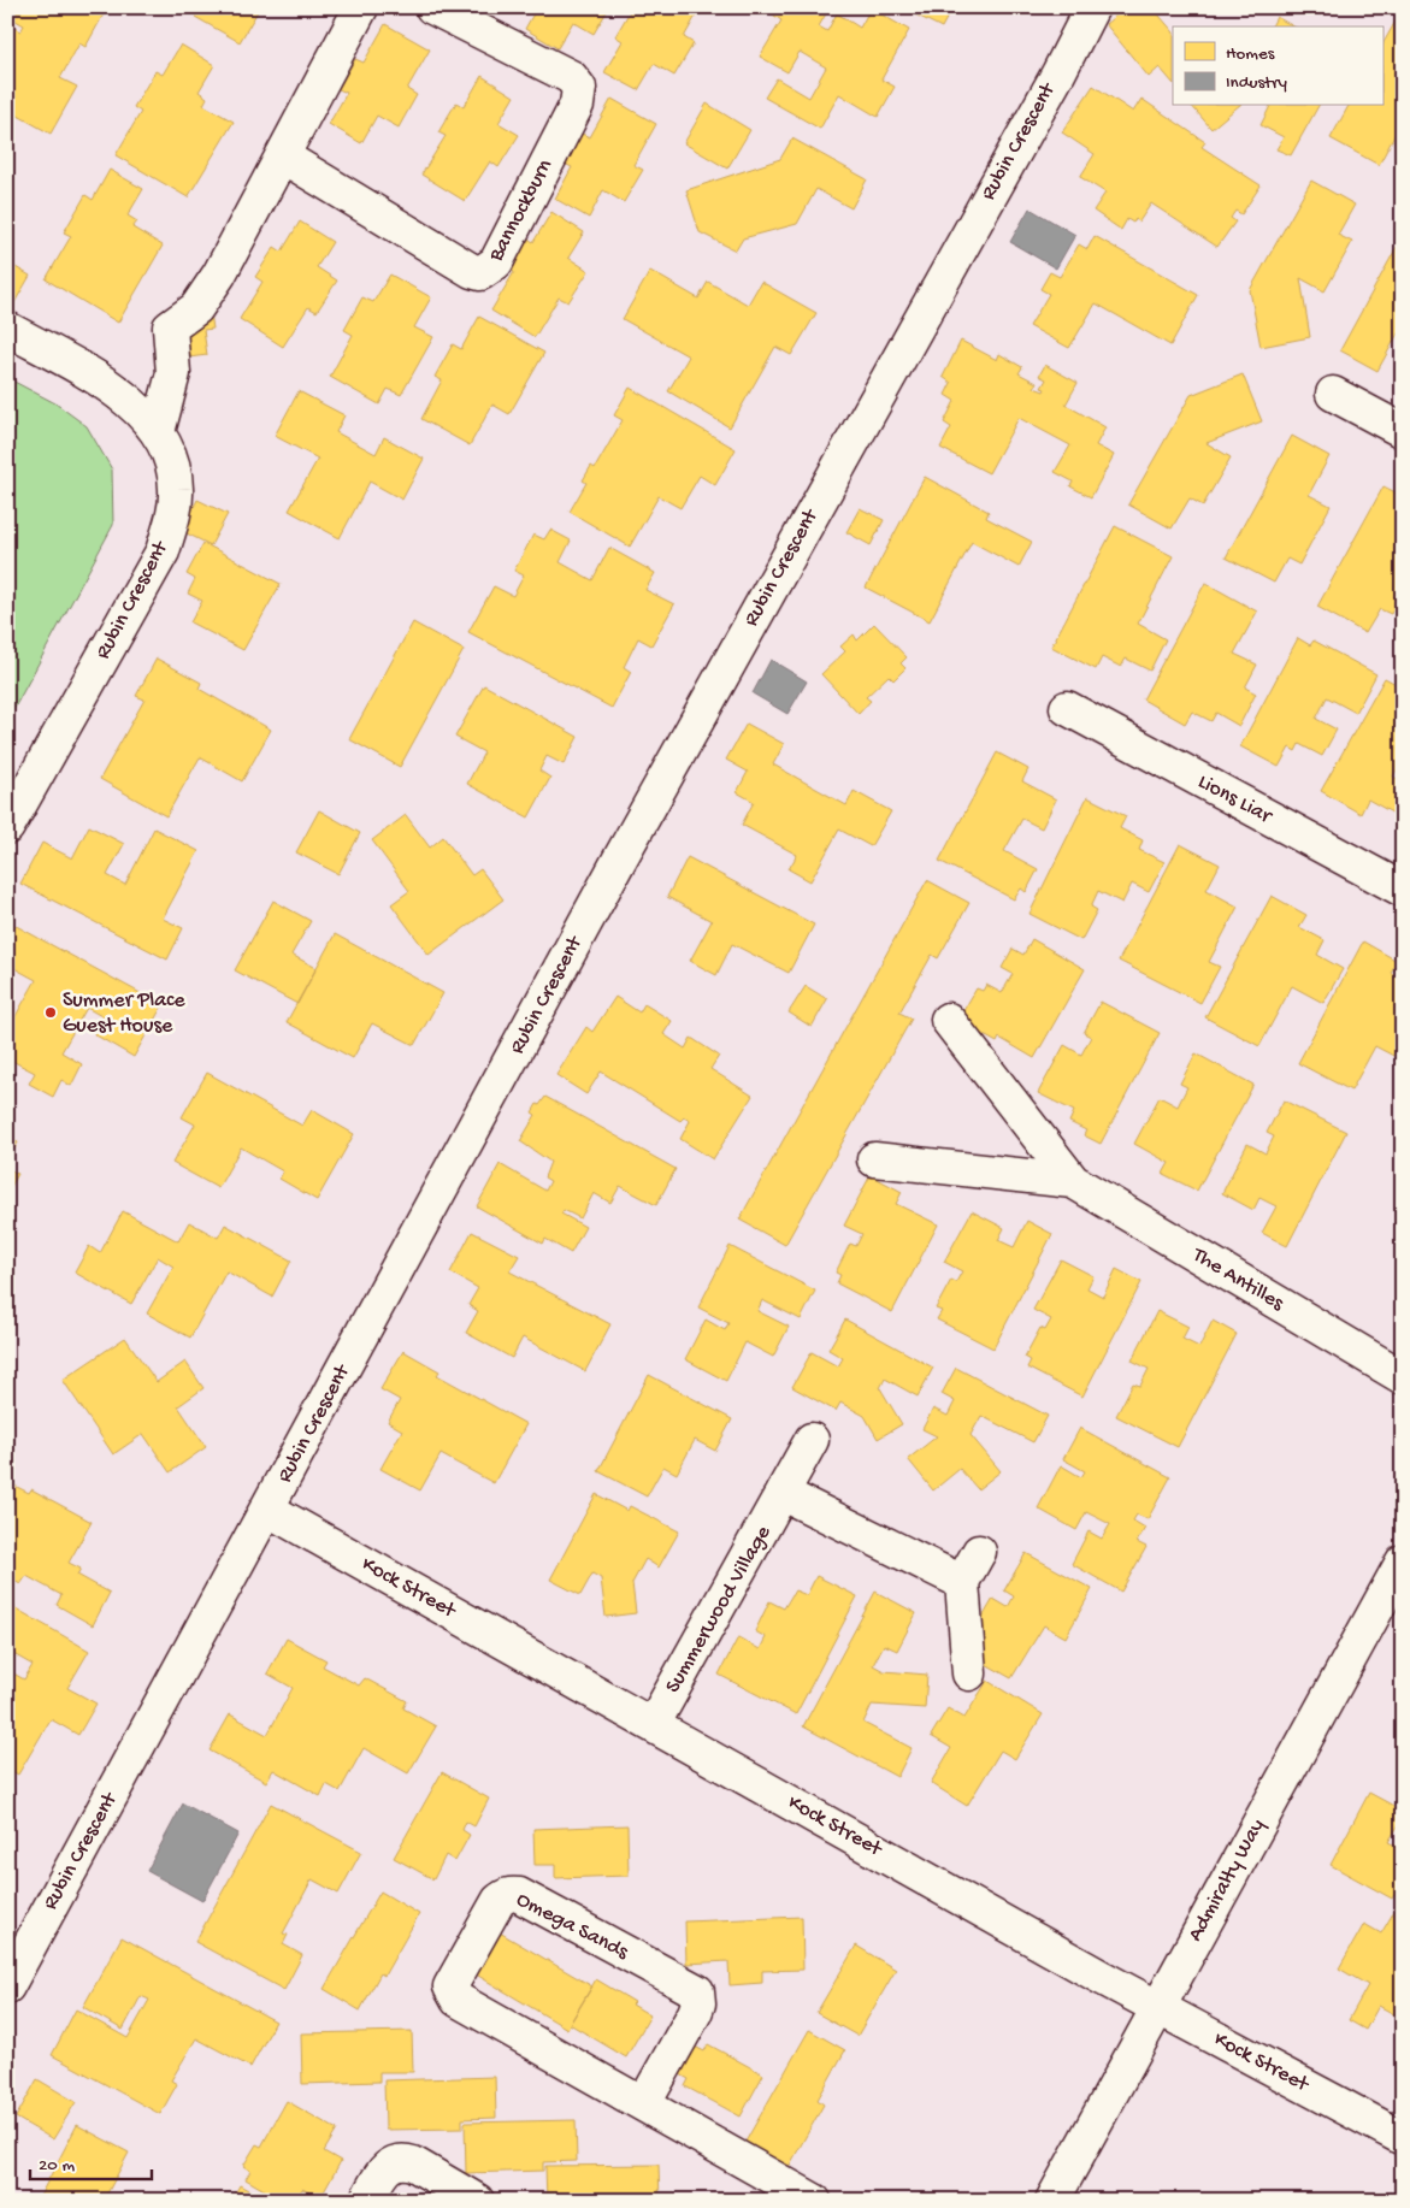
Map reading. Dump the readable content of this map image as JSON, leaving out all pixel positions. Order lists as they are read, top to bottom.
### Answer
{
  "streets": {
    "street": [
      "Rubin Crescent",
      "Bannockburn",
      "Lions Liar",
      "The Antilles",
      "Kock Street",
      "Summerwood Village",
      "Admiralty Way",
      "Omega Sands"
    ]
  },
  "crossings": [
    ["Rubin Crescent", "Kock Street"],
    ["Kock Street", "Summerwood Village"],
    ["Kock Street", "Admiralty Way"]
  ],
  "places": ["Summer Place Guest House"],
  "legend": ["Homes", "Industry"],
  "scale_bar": "20 m"
}
